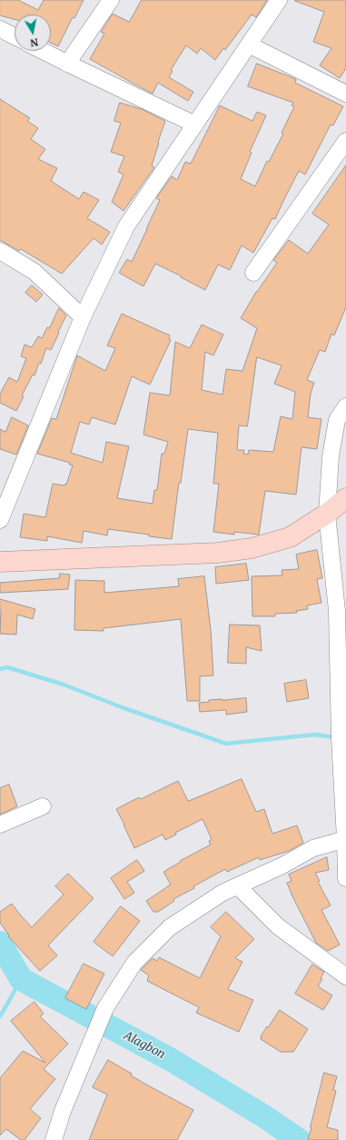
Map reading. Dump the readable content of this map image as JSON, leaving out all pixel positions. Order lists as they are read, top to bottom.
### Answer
{
  "water": ["Alagbon"],
  "north": "bottom"
}
